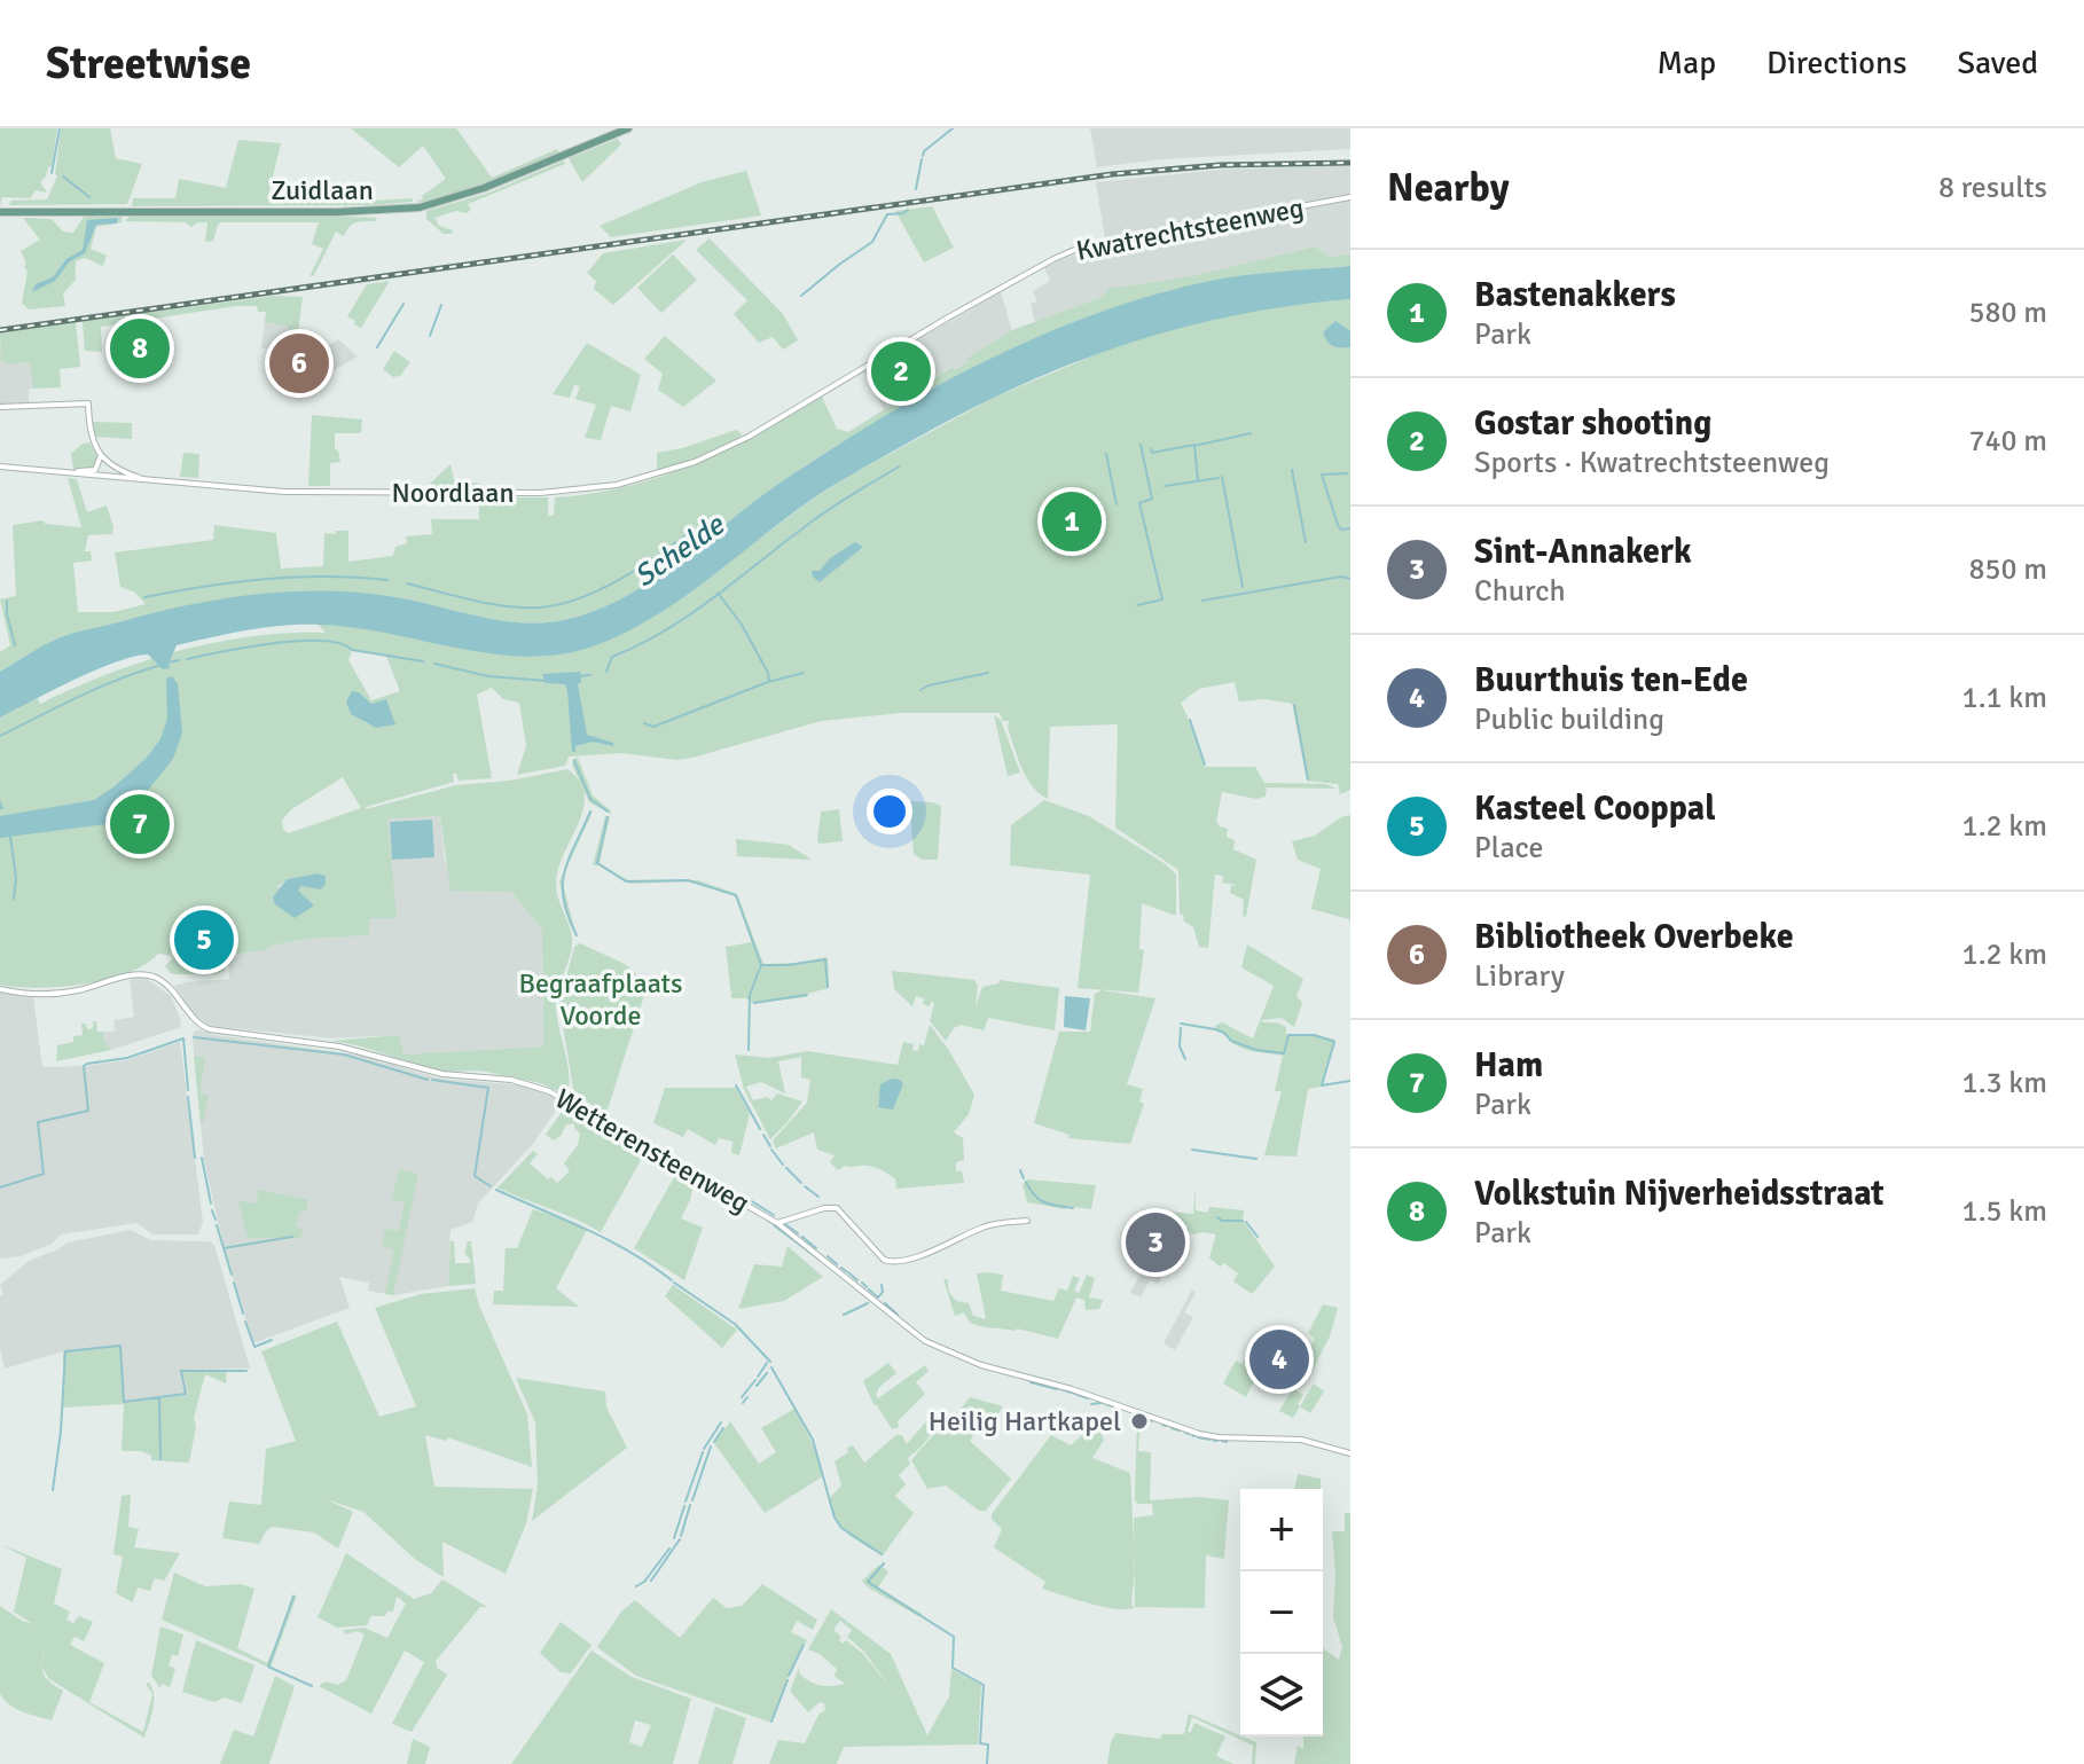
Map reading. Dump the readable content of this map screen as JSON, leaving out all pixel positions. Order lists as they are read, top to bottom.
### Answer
{
  "streets": {
    "main road": ["Zuidlaan"],
    "street": ["Kwatrechtsteenweg", "Noordlaan", "Wetterensteenweg"]
  },
  "crossings": [
    ["Kwatrechtsteenweg", "Noordlaan"]
  ],
  "water": ["Schelde"],
  "parks": ["Begraafplaats Voorde"],
  "places": ["Heilig Hartkapel"],
  "page": {
    "header": "Streetwise",
    "nav": ["Map", "Directions", "Saved"],
    "heading": ["Nearby", "8 results"],
    "list": [
      {
        "mark": "1",
        "name": "Bastenakkers",
        "note": "Park",
        "value": "580 m"
      },
      {
        "mark": "2",
        "name": "Gostar shooting",
        "note": "Sports · Kwatrechtsteenweg",
        "value": "740 m"
      },
      {
        "mark": "3",
        "name": "Sint-Annakerk",
        "note": "Church",
        "value": "850 m"
      },
      {
        "mark": "4",
        "name": "Buurthuis ten-Ede",
        "note": "Public building",
        "value": "1.1 km"
      },
      {
        "mark": "5",
        "name": "Kasteel Cooppal",
        "note": "Place",
        "value": "1.2 km"
      },
      {
        "mark": "6",
        "name": "Bibliotheek Overbeke",
        "note": "Library",
        "value": "1.2 km"
      },
      {
        "mark": "7",
        "name": "Ham",
        "note": "Park",
        "value": "1.3 km"
      },
      {
        "mark": "8",
        "name": "Volkstuin Nijverheidsstraat",
        "note": "Park",
        "value": "1.5 km"
      }
    ],
    "pins": [
      "8",
      "6",
      "2",
      "1",
      "7",
      "5",
      "3",
      "4"
    ],
    "map_buttons": ["+", "−"]
  }
}
